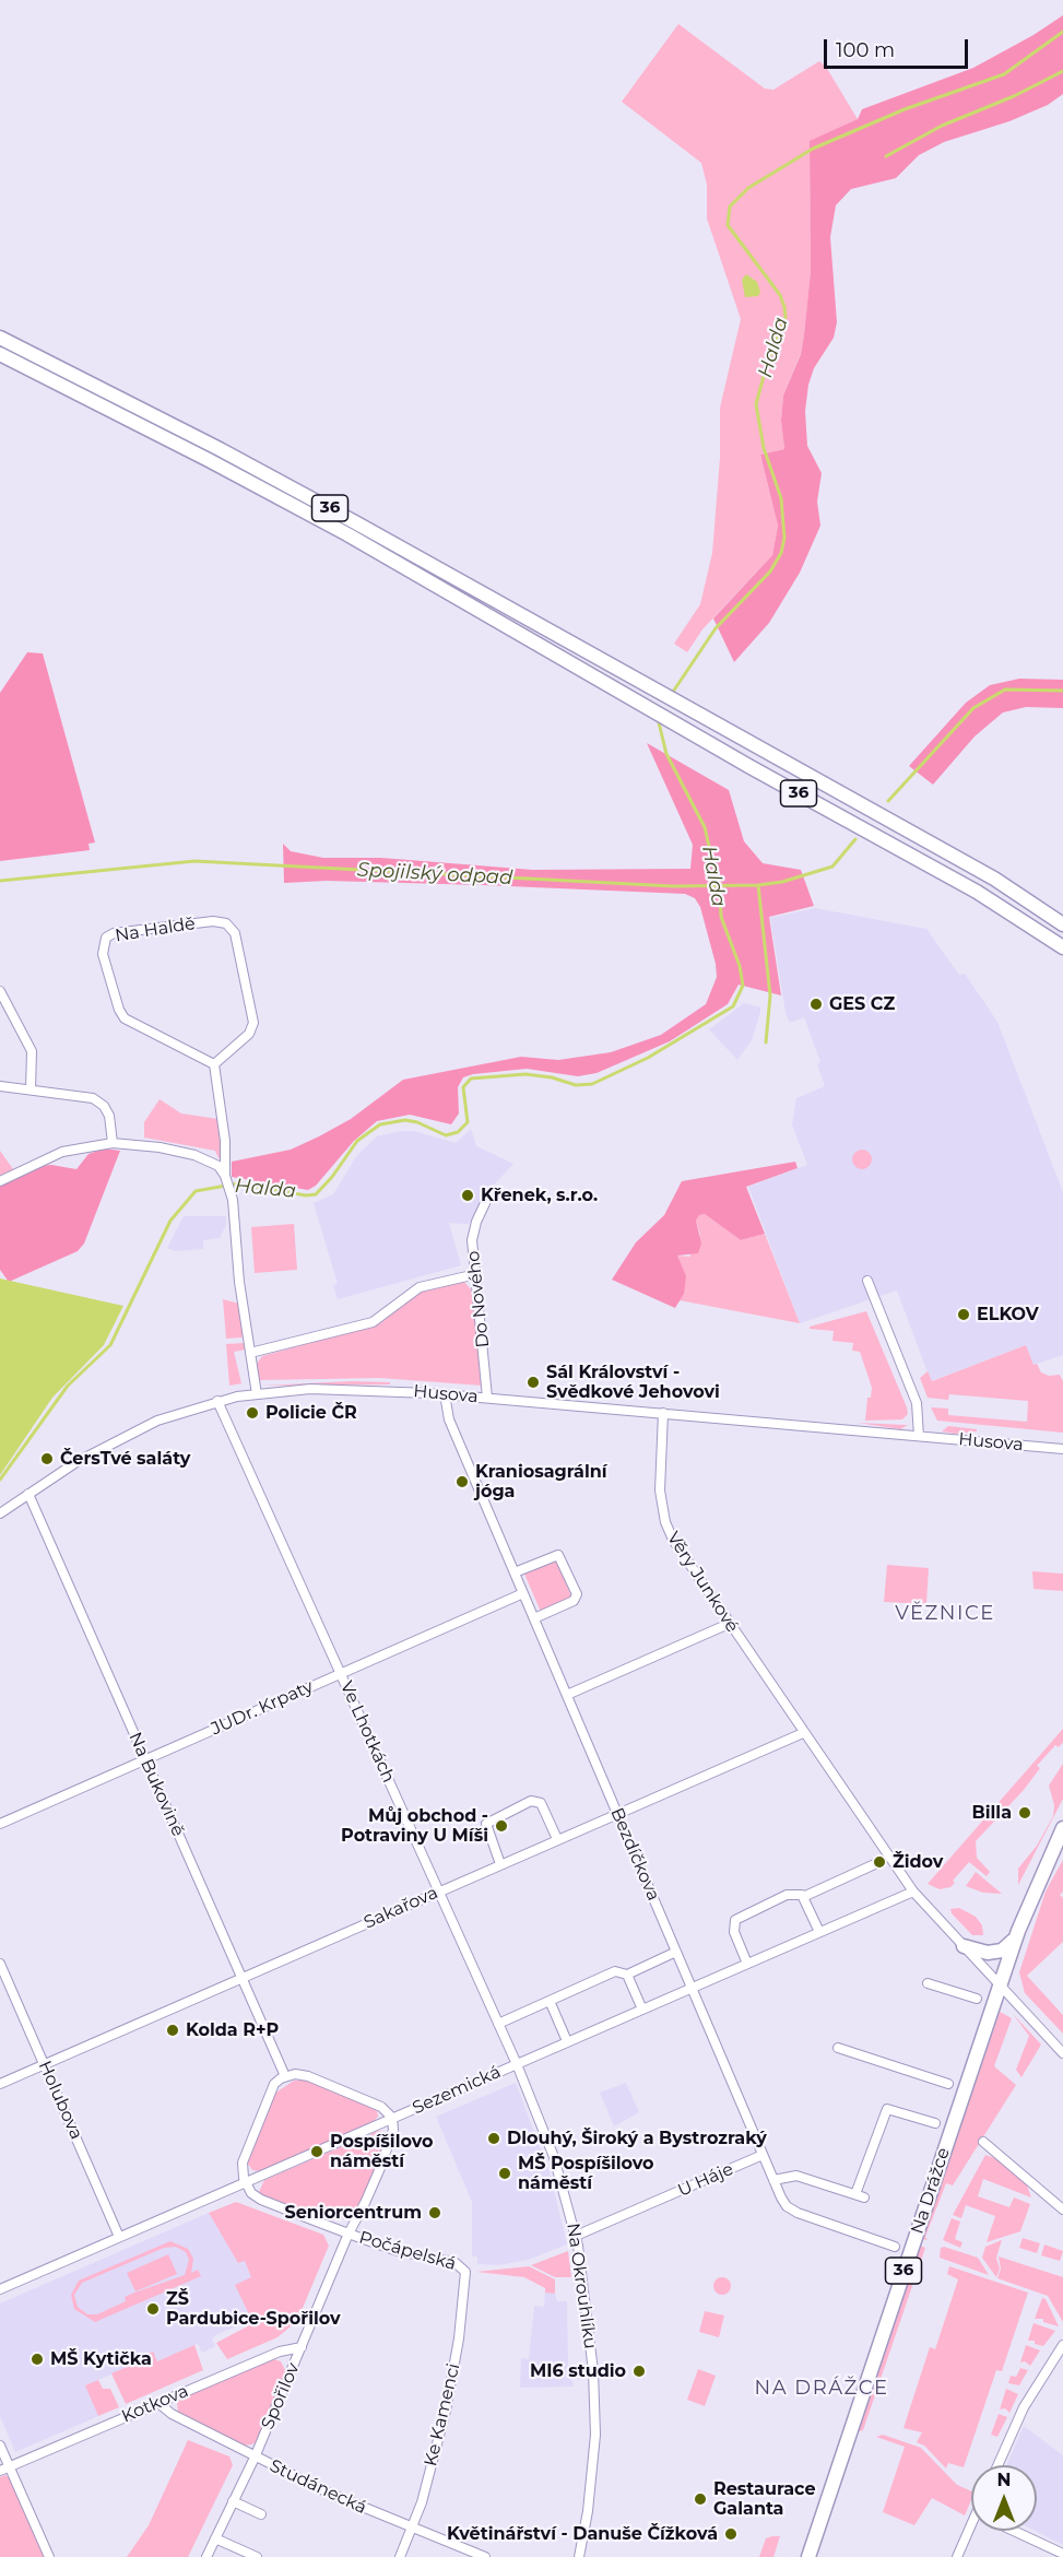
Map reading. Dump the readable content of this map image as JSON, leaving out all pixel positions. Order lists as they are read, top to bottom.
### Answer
{
  "streets": {
    "main road": ["36", "Na Drážce"],
    "street": [
      "Na Haldě",
      "Do Nového",
      "Husova",
      "Věry Junkové",
      "JUDr. Krpaty",
      "Ve Lhotkách",
      "Na Bukovině",
      "Bezdíčkova",
      "Sakařova",
      "Sezemická",
      "Holubova",
      "U Háje",
      "Počápelská",
      "Na Okrouhlíku",
      "Spořilov",
      "Kotkova",
      "Ke Kamenci",
      "Studánecká"
    ]
  },
  "crossings": [
    ["Do Nového", "Husova"],
    ["Husova", "Věry Junkové"],
    ["Husova", "Ve Lhotkách"],
    ["Husova", "Na Bukovině"],
    ["Husova", "Bezdíčkova"],
    ["Věry Junkové", "Sakařova"],
    ["Věry Junkové", "Sezemická"],
    ["Věry Junkové", "Na Drážce"],
    ["JUDr. Krpaty", "Ve Lhotkách"],
    ["JUDr. Krpaty", "Na Bukovině"],
    ["JUDr. Krpaty", "Bezdíčkova"],
    ["Ve Lhotkách", "Sakařova"],
    ["Ve Lhotkách", "Sezemická"],
    ["Ve Lhotkách", "Na Okrouhlíku"],
    ["Na Bukovině", "Sakařova"],
    ["Bezdíčkova", "Sakařova"],
    ["Bezdíčkova", "Sezemická"],
    ["Bezdíčkova", "U Háje"],
    ["Sakařova", "Holubova"],
    ["Sezemická", "Holubova"],
    ["Sezemická", "Na Okrouhlíku"],
    ["Sezemická", "Spořilov"],
    ["U Háje", "Na Okrouhlíku"],
    ["Počápelská", "Spořilov"],
    ["Počápelská", "Ke Kamenci"],
    ["Spořilov", "Kotkova"],
    ["Spořilov", "Studánecká"],
    ["Kotkova", "Studánecká"],
    ["Ke Kamenci", "Studánecká"]
  ],
  "districts": ["VĚZNICE", "NA DRÁŽCE"],
  "water": ["Halda", "Spojilský odpad"],
  "places": [
    "GES CZ",
    "Křenek, s.r.o.",
    "ELKOV",
    "Sál Království - Svědkové Jehovovi",
    "Policie ČR",
    "ČersTvé saláty",
    "Kraniosagrální jóga",
    "Billa",
    "Můj obchod - Potraviny U Míši",
    "Židov",
    "Kolda R+P",
    "Dlouhý, Široký a Bystrozraký",
    "Pospíšilovo náměstí",
    "MŠ Pospíšilovo náměstí",
    "Seniorcentrum",
    "ZŠ Pardubice-Spořilov",
    "MŠ Kytička",
    "MI6 studio",
    "Restaurace Galanta",
    "Květinářství - Danuše Čížková"
  ],
  "scale_bar": "100 m",
  "north": "top"
}
